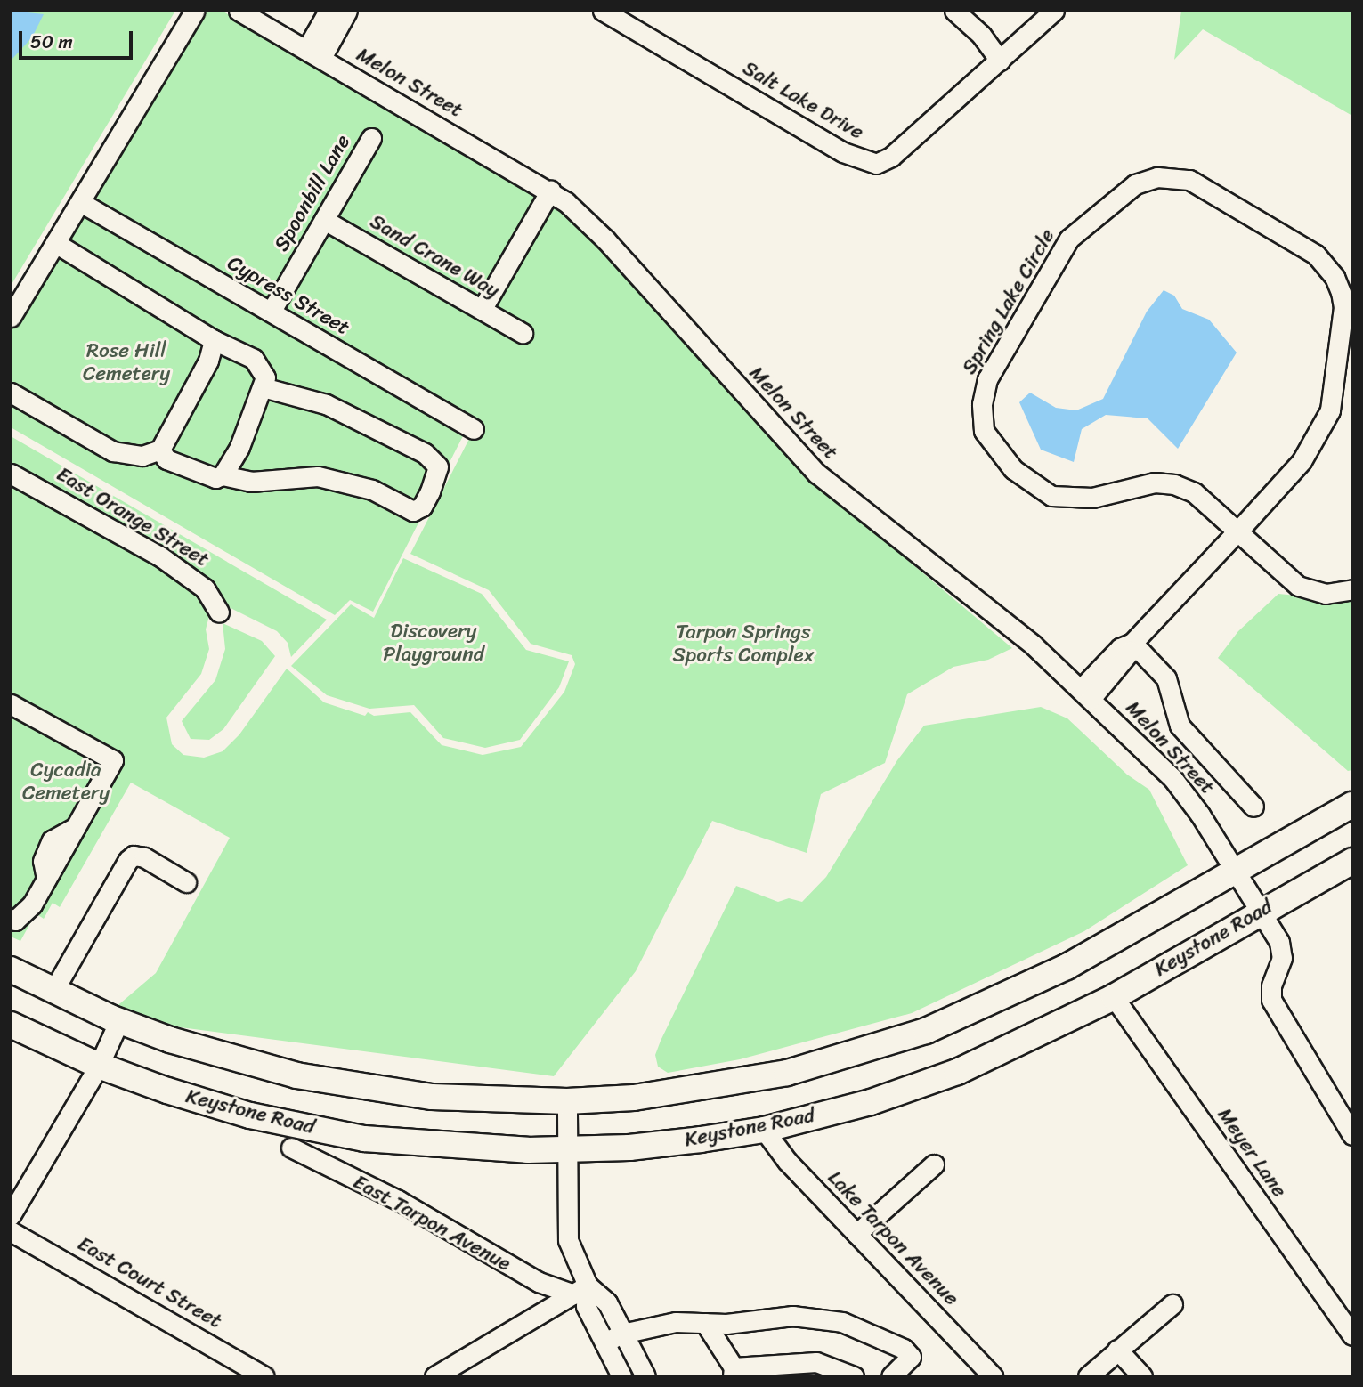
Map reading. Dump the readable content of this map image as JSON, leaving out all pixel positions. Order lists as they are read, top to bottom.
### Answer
{
  "streets": {
    "main road": ["Keystone Road"],
    "street": [
      "Melon Street",
      "Salt Lake Drive",
      "Spoonbill Lane",
      "Sand Crane Way",
      "Cypress Street",
      "Spring Lake Circle",
      "East Orange Street",
      "Meyer Lane",
      "East Tarpon Avenue",
      "Lake Tarpon Avenue",
      "East Court Street"
    ]
  },
  "crossings": [
    ["Melon Street", "Spring Lake Circle"],
    ["Melon Street", "Keystone Road"],
    ["Spoonbill Lane", "Sand Crane Way"],
    ["Keystone Road", "Meyer Lane"],
    ["Keystone Road", "Lake Tarpon Avenue"]
  ],
  "parks": [
    "Rose Hill Cemetery",
    "Discovery Playground",
    "Tarpon Springs Sports Complex",
    "Cycadia Cemetery"
  ],
  "scale_bar": "50 m"
}
